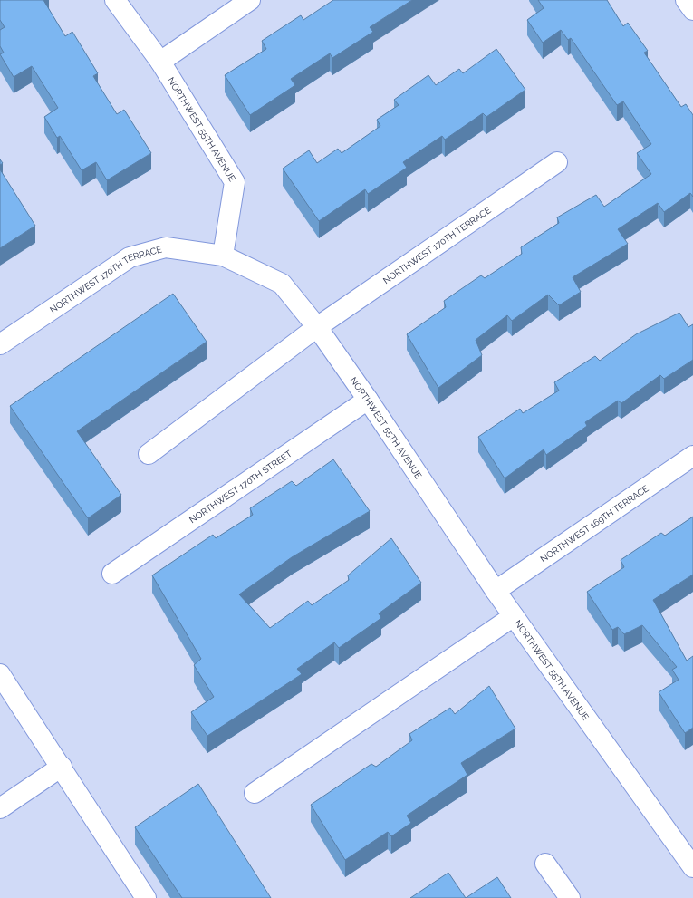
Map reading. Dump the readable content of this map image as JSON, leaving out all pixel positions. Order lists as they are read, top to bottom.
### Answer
{
  "streets": {
    "street": [
      "NORTHWEST 55TH AVENUE",
      "NORTHWEST 170TH TERRACE",
      "NORTHWEST 170TH STREET",
      "NORTHWEST 169TH TERRACE"
    ]
  },
  "crossings": [
    ["NORTHWEST 55TH AVENUE", "NORTHWEST 170TH TERRACE"],
    ["NORTHWEST 55TH AVENUE", "NORTHWEST 170TH STREET"],
    ["NORTHWEST 55TH AVENUE", "NORTHWEST 169TH TERRACE"]
  ]
}
